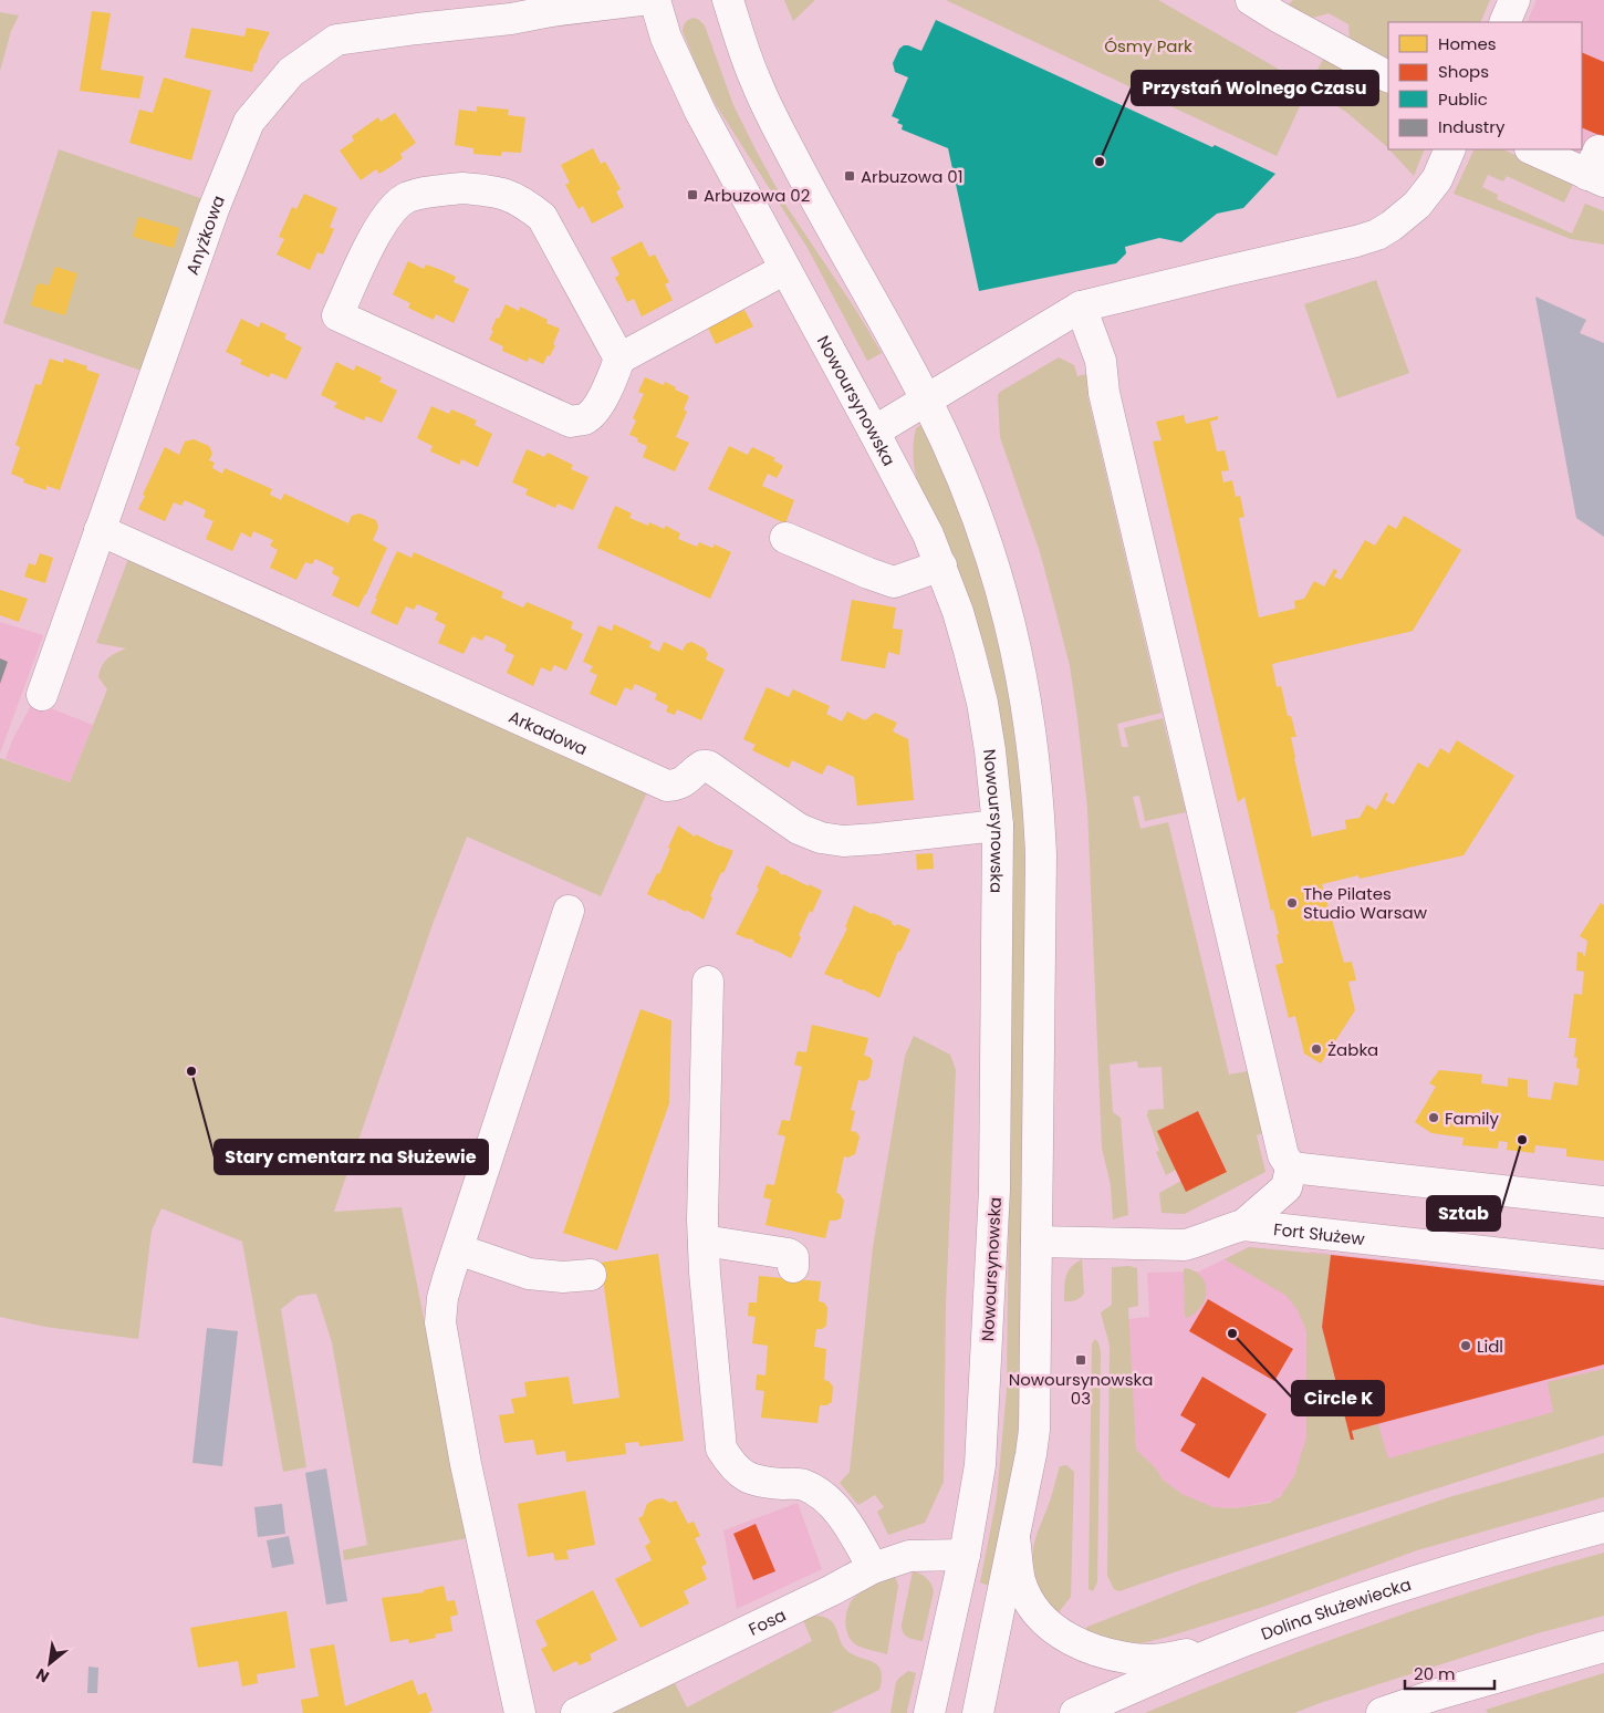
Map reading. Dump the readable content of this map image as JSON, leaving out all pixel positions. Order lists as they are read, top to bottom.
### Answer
{
  "streets": {
    "street": [
      "Anyżkowa",
      "Nowoursynowska",
      "Arkadowa",
      "Fort Służew",
      "Dolina Służewiecka",
      "Fosa"
    ]
  },
  "crossings": [
    ["Anyżkowa", "Arkadowa"],
    ["Nowoursynowska", "Arkadowa"],
    ["Nowoursynowska", "Fosa"]
  ],
  "parks": ["Ósmy Park"],
  "places": {
    "other": [
      "Przystań Wolnego Czasu",
      "The Pilates Studio Warsaw",
      "Żabka",
      "Stary cmentarz na Służewie",
      "Family",
      "Sztab",
      "Circle K",
      "Lidl"
    ],
    "transit": ["Arbuzowa 01", "Arbuzowa 02", "Nowoursynowska 03"]
  },
  "legend": [
    "Homes",
    "Shops",
    "Public",
    "Industry"
  ],
  "scale_bar": "20 m",
  "north": "bottom left"
}
